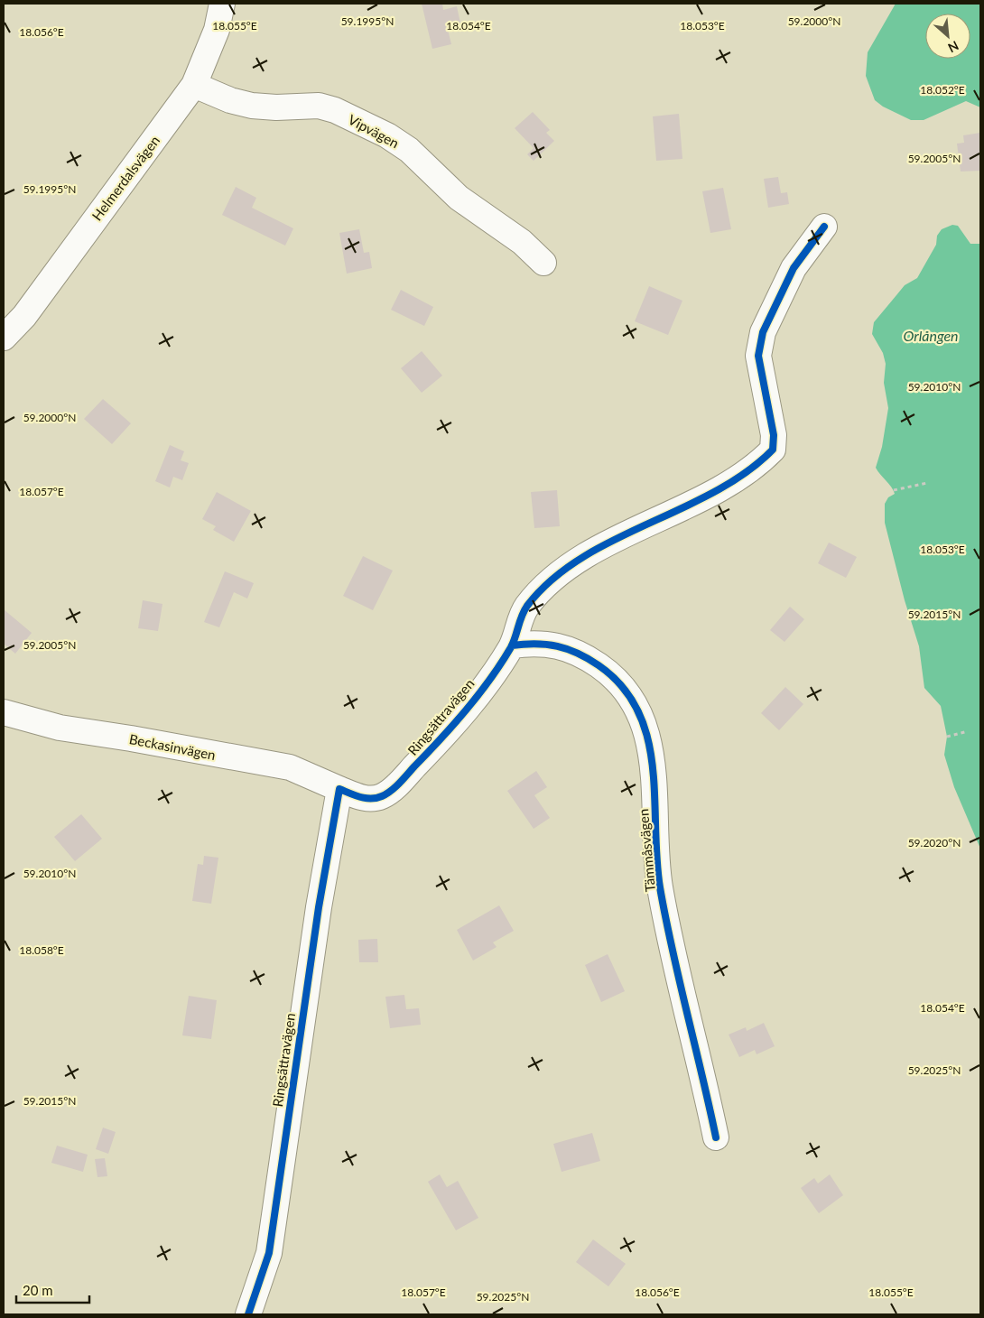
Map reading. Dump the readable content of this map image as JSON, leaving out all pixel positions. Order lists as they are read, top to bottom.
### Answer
{
  "streets": {
    "street": [
      "Vipvägen",
      "Helmerdalsvägen",
      "Ringsättravägen",
      "Beckasinvägen",
      "Tämmåsvägen"
    ]
  },
  "crossings": [
    ["Vipvägen", "Helmerdalsvägen"],
    ["Ringsättravägen", "Beckasinvägen"],
    ["Ringsättravägen", "Tämmåsvägen"]
  ],
  "water": ["Orlången"],
  "scale_bar": "20 m",
  "north": "bottom right",
  "coordinates": [
    "59.1995°N",
    "59.2000°N",
    "18.055°E",
    "18.054°E",
    "18.053°E",
    "18.056°E",
    "18.052°E",
    "59.2005°N",
    "59.2010°N",
    "18.057°E",
    "59.2015°N",
    "59.2020°N",
    "18.058°E",
    "59.2025°N"
  ]
}
